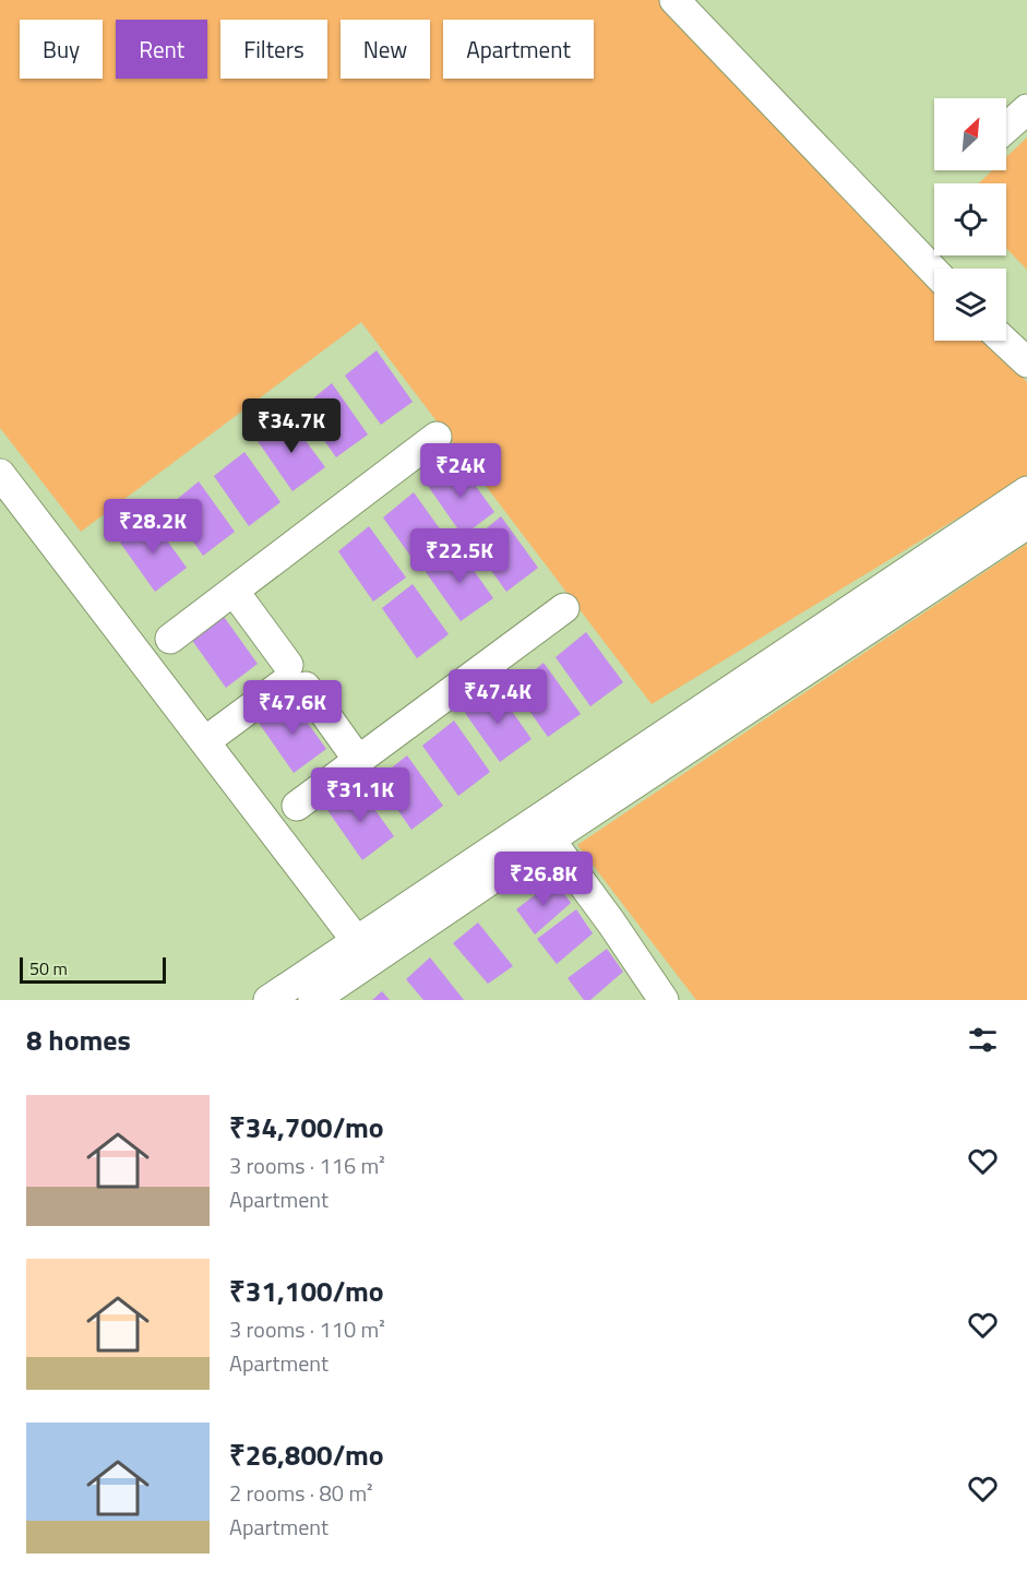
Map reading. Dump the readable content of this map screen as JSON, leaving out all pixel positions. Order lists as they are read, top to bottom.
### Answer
{
  "scale_bar": "50 m",
  "north": "top right",
  "page": {
    "chip": [
      "Buy",
      "Rent",
      "Filters",
      "New",
      "Apartment"
    ],
    "price": [
      "₹34.7K",
      "₹24K",
      "₹28.2K",
      "₹22.5K",
      "₹47.4K",
      "₹47.6K",
      "₹31.1K",
      "₹26.8K"
    ],
    "scale": "50 m",
    "heading": "8 homes",
    "list": [
      {
        "name": "₹34,700/mo",
        "note": "3 rooms · 116 m² · Apartment"
      },
      {
        "name": "₹31,100/mo",
        "note": "3 rooms · 110 m² · Apartment"
      },
      {
        "name": "₹26,800/mo",
        "note": "2 rooms · 80 m² · Apartment"
      }
    ]
  }
}
